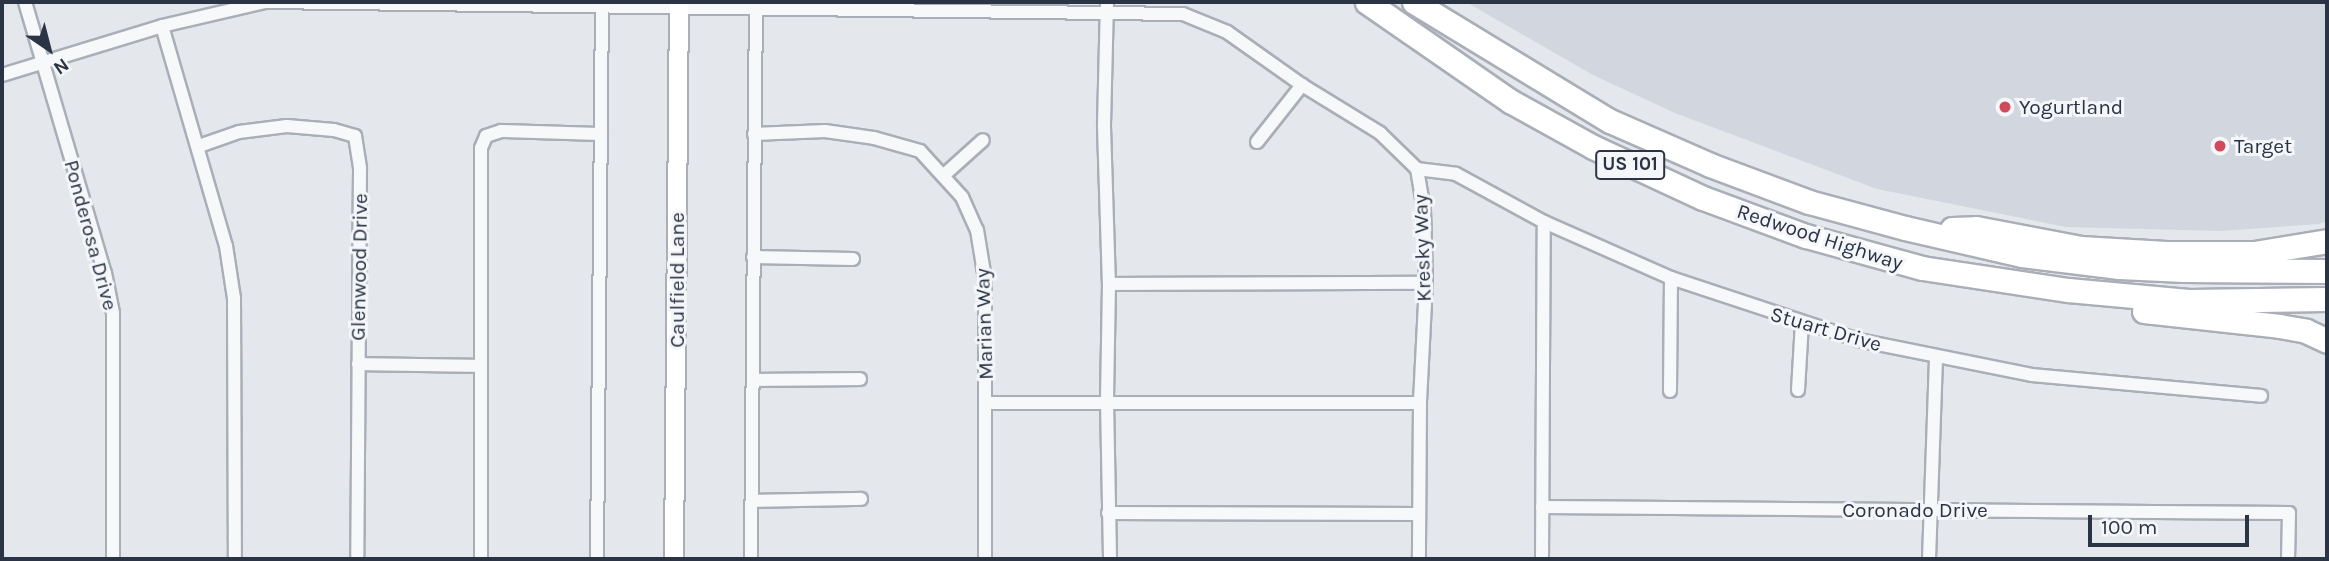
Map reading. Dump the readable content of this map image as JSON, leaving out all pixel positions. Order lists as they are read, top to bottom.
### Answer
{
  "streets": {
    "highway": ["US 101", "Redwood Highway"],
    "main road": ["Caulfield Lane"],
    "street": [
      "Ponderosa Drive",
      "Kresky Way",
      "Glenwood Drive",
      "Marian Way",
      "Stuart Drive",
      "Coronado Drive"
    ]
  },
  "crossings": [
    ["Ponderosa Drive", "Kresky Way"],
    ["Kresky Way", "Caulfield Lane"],
    ["Kresky Way", "Stuart Drive"]
  ],
  "places": ["Yogurtland", "Target"],
  "scale_bar": "100 m",
  "north": "bottom right"
}
